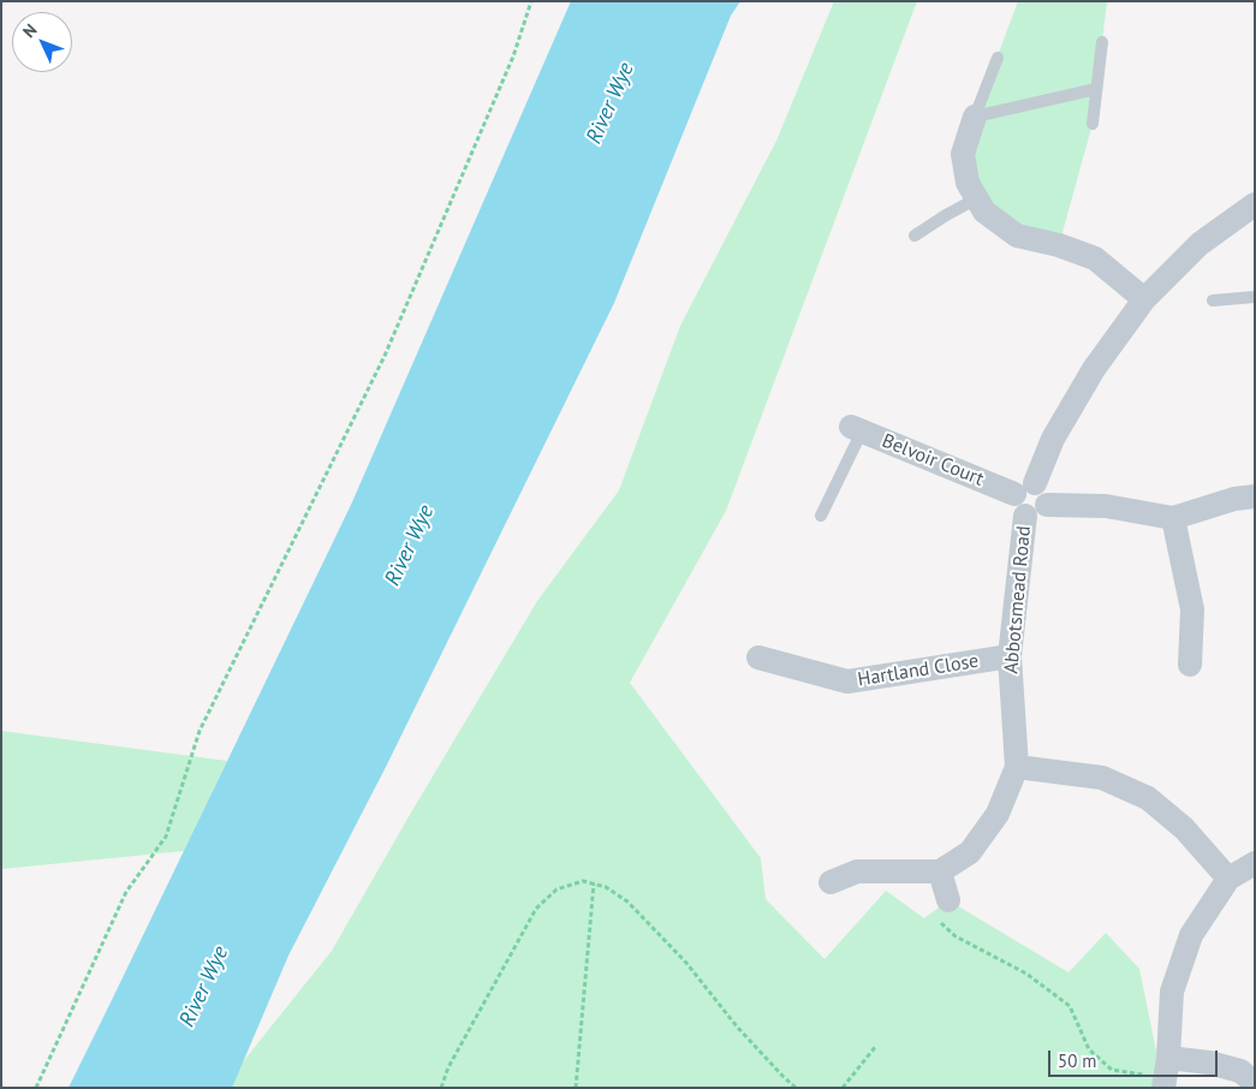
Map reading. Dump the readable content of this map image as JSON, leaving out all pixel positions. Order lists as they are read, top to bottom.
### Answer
{
  "streets": {
    "street": ["Belvoir Court", "Abbotsmead Road", "Hartland Close"]
  },
  "crossings": [
    ["Belvoir Court", "Abbotsmead Road"],
    ["Abbotsmead Road", "Hartland Close"]
  ],
  "water": ["River Wye"],
  "scale_bar": "50 m",
  "north": "top left"
}
